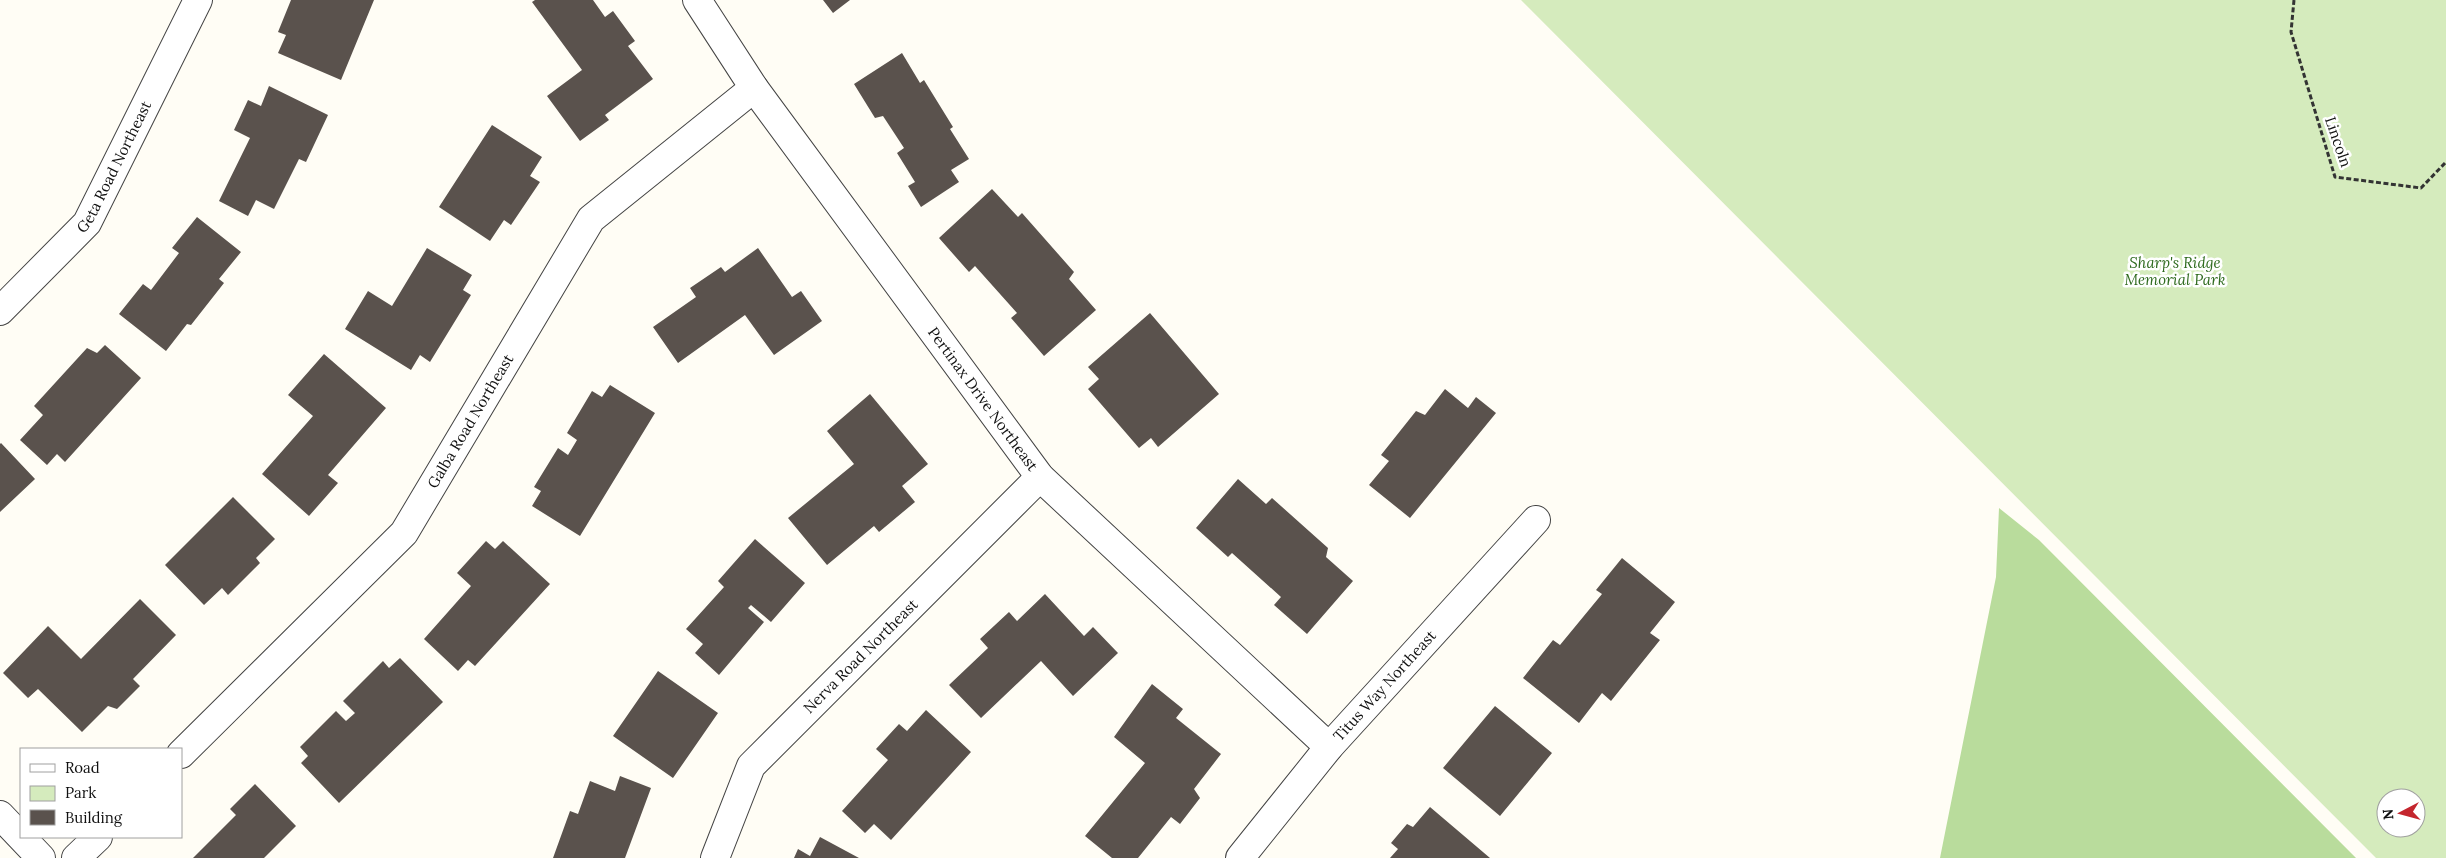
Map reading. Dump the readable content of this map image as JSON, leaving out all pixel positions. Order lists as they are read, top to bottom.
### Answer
{
  "streets": {
    "street": [
      "Geta Road Northeast",
      "Pertinax Drive Northeast",
      "Galba Road Northeast",
      "Nerva Road Northeast",
      "Titus Way Northeast"
    ],
    "path": ["Lincoln"]
  },
  "crossings": [
    ["Pertinax Drive Northeast", "Galba Road Northeast"],
    ["Pertinax Drive Northeast", "Nerva Road Northeast"],
    ["Pertinax Drive Northeast", "Titus Way Northeast"]
  ],
  "parks": ["Sharp's Ridge Memorial Park"],
  "legend": ["Road", "Park", "Building"],
  "north": "left"
}
